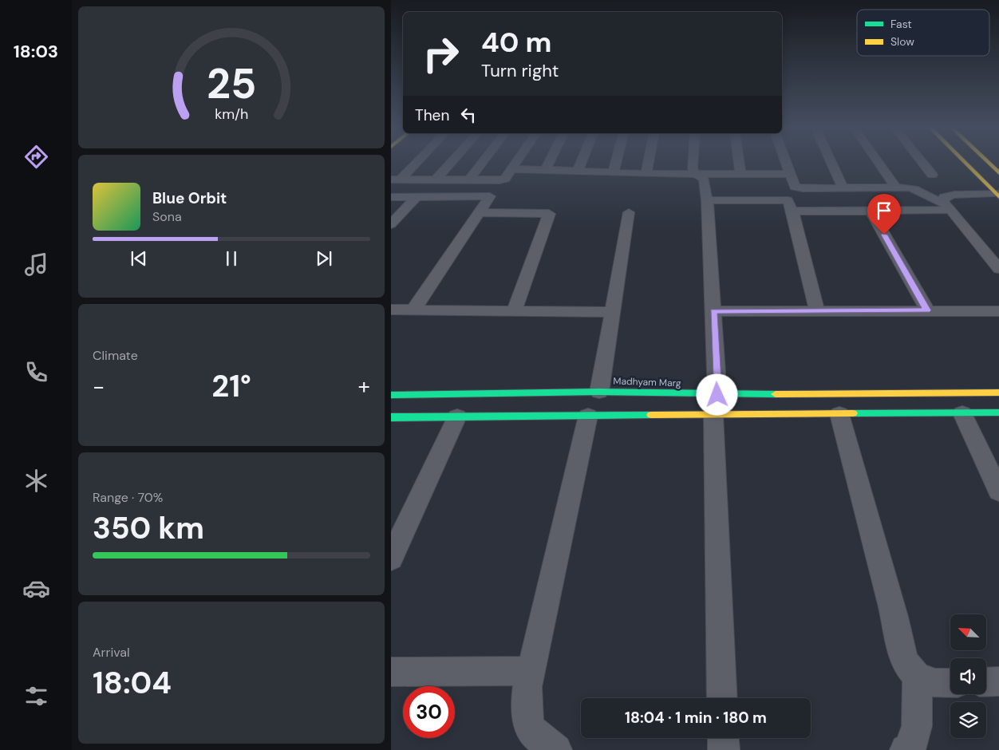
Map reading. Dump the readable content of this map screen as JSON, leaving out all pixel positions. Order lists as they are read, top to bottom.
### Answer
{
  "streets": {
    "street": ["Madhyam Marg"]
  },
  "legend": ["Fast", "Slow"],
  "north": "top left",
  "page": {
    "tabs": "18:03",
    "turn": ["40 m", "Turn right"],
    "then": "Then",
    "song": ["Blue Orbit", "Sona"],
    "tile": [
      "Climate",
      ["Range · 70%", "350 km"],
      ["Arrival", "18:04"]
    ],
    "heat": ["−", "21°", "+"],
    "limit": "30",
    "trip": "18:04 · 1 min · 180 m",
    "gauge": ["25", "km/h"]
  }
}
